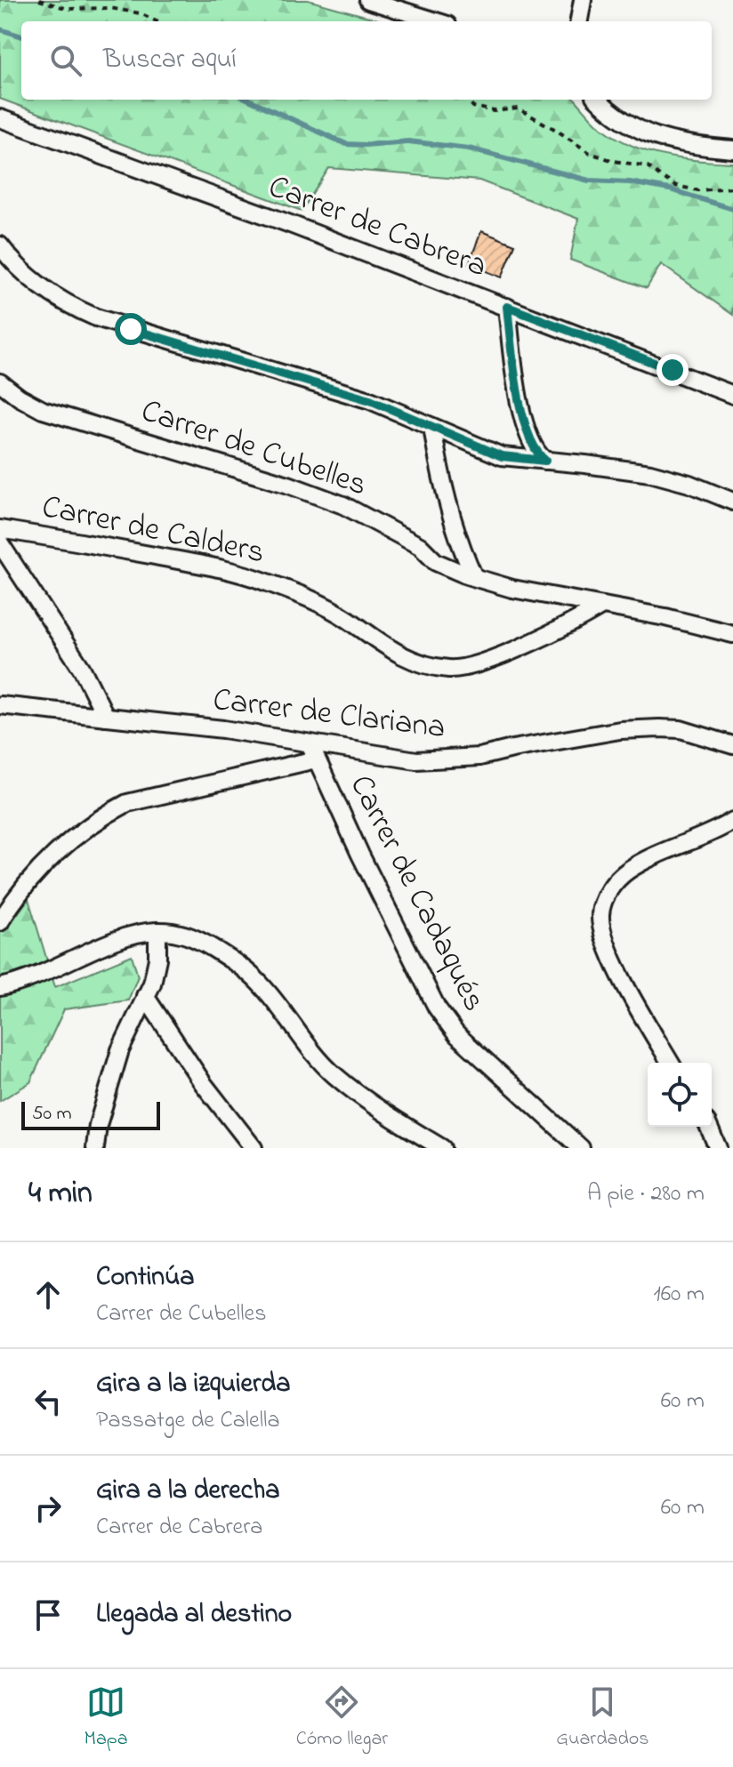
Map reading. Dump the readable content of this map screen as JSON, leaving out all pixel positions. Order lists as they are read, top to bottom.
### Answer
{
  "streets": {
    "street": [
      "Carrer de Cabrera",
      "Carrer de Cubelles",
      "Carrer de Calders",
      "Carrer de Clariana",
      "Carrer de Cadaqués"
    ]
  },
  "crossings": [
    ["Carrer de Cubelles", "Carrer de Calders"],
    ["Carrer de Clariana", "Carrer de Cadaqués"]
  ],
  "scale_bar": "50 m",
  "page": {
    "search": "Buscar aquí",
    "scale": "50 m",
    "heading": ["4 min", "A pie · 280 m"],
    "list": [
      ["Continúa", "Carrer de Cubelles", "160 m"],
      ["Gira a la izquierda", "Passatge de Calella", "60 m"],
      ["Gira a la derecha", "Carrer de Cabrera", "60 m"],
      "Llegada al destino"
    ],
    "nav": ["Mapa", "Cómo llegar", "Guardados"]
  }
}
